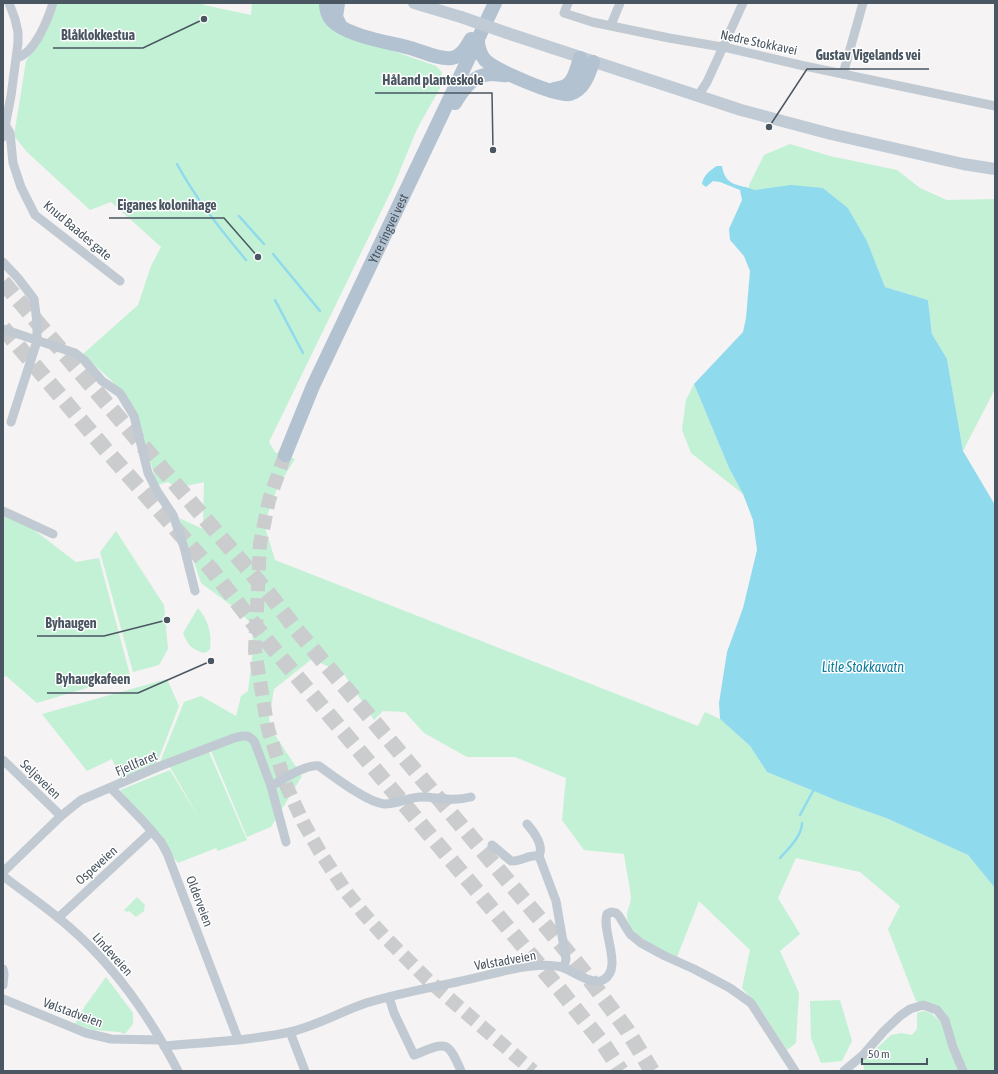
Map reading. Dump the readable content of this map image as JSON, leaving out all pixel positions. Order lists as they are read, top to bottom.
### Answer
{
  "streets": {
    "main road": ["Ytre ringvei vest"],
    "street": [
      "Nedre Stokkavei",
      "Knud Baades gate",
      "Fjellfaret",
      "Seljeveien",
      "Ospeveien",
      "Olderveien",
      "Lindeveien",
      "Vølstadveien"
    ]
  },
  "crossings": [
    ["Fjellfaret", "Seljeveien"],
    ["Fjellfaret", "Olderveien"],
    ["Ospeveien", "Olderveien"],
    ["Ospeveien", "Lindeveien"],
    ["Olderveien", "Vølstadveien"],
    ["Lindeveien", "Vølstadveien"]
  ],
  "water": ["Litle Stokkavatn"],
  "places": [
    "Blåklokkestua",
    "Gustav Vigelands vei",
    "Håland planteskole",
    "Eiganes kolonihage",
    "Byhaugen",
    "Byhaugkafeen"
  ],
  "scale_bar": "50 m"
}
